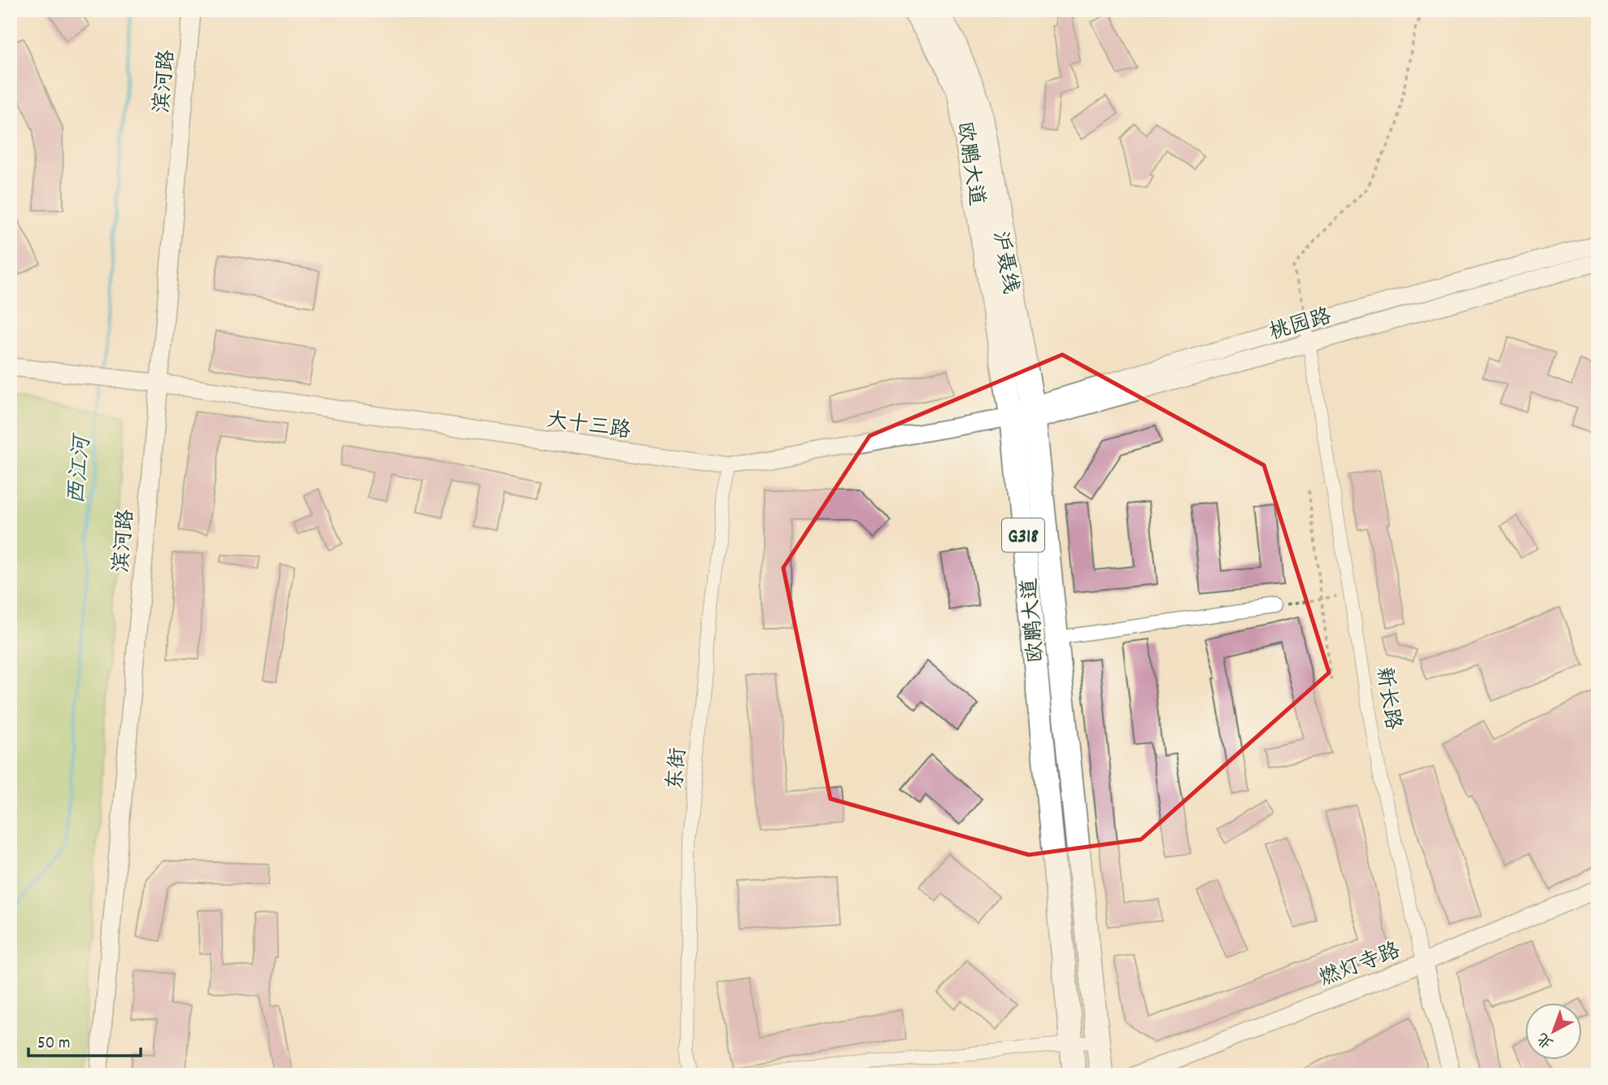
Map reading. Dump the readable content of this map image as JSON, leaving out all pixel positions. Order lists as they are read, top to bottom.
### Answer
{
  "streets": {
    "highway": ["欧鹏大道", "沪聂线", "G318"],
    "street": [
      "滨河路",
      "桃园路",
      "大十三路",
      "新长路",
      "东街",
      "燃灯寺路"
    ]
  },
  "crossings": [
    ["滨河路", "大十三路"],
    ["欧鹏大道", "沪聂线"],
    ["欧鹏大道", "桃园路"],
    ["欧鹏大道", "大十三路"],
    ["沪聂线", "桃园路"],
    ["沪聂线", "大十三路"],
    ["桃园路", "大十三路"],
    ["桃园路", "新长路"],
    ["大十三路", "东街"],
    ["新长路", "燃灯寺路"]
  ],
  "water": ["西江河"],
  "scale_bar": "50 m",
  "north": "bottom left"
}
